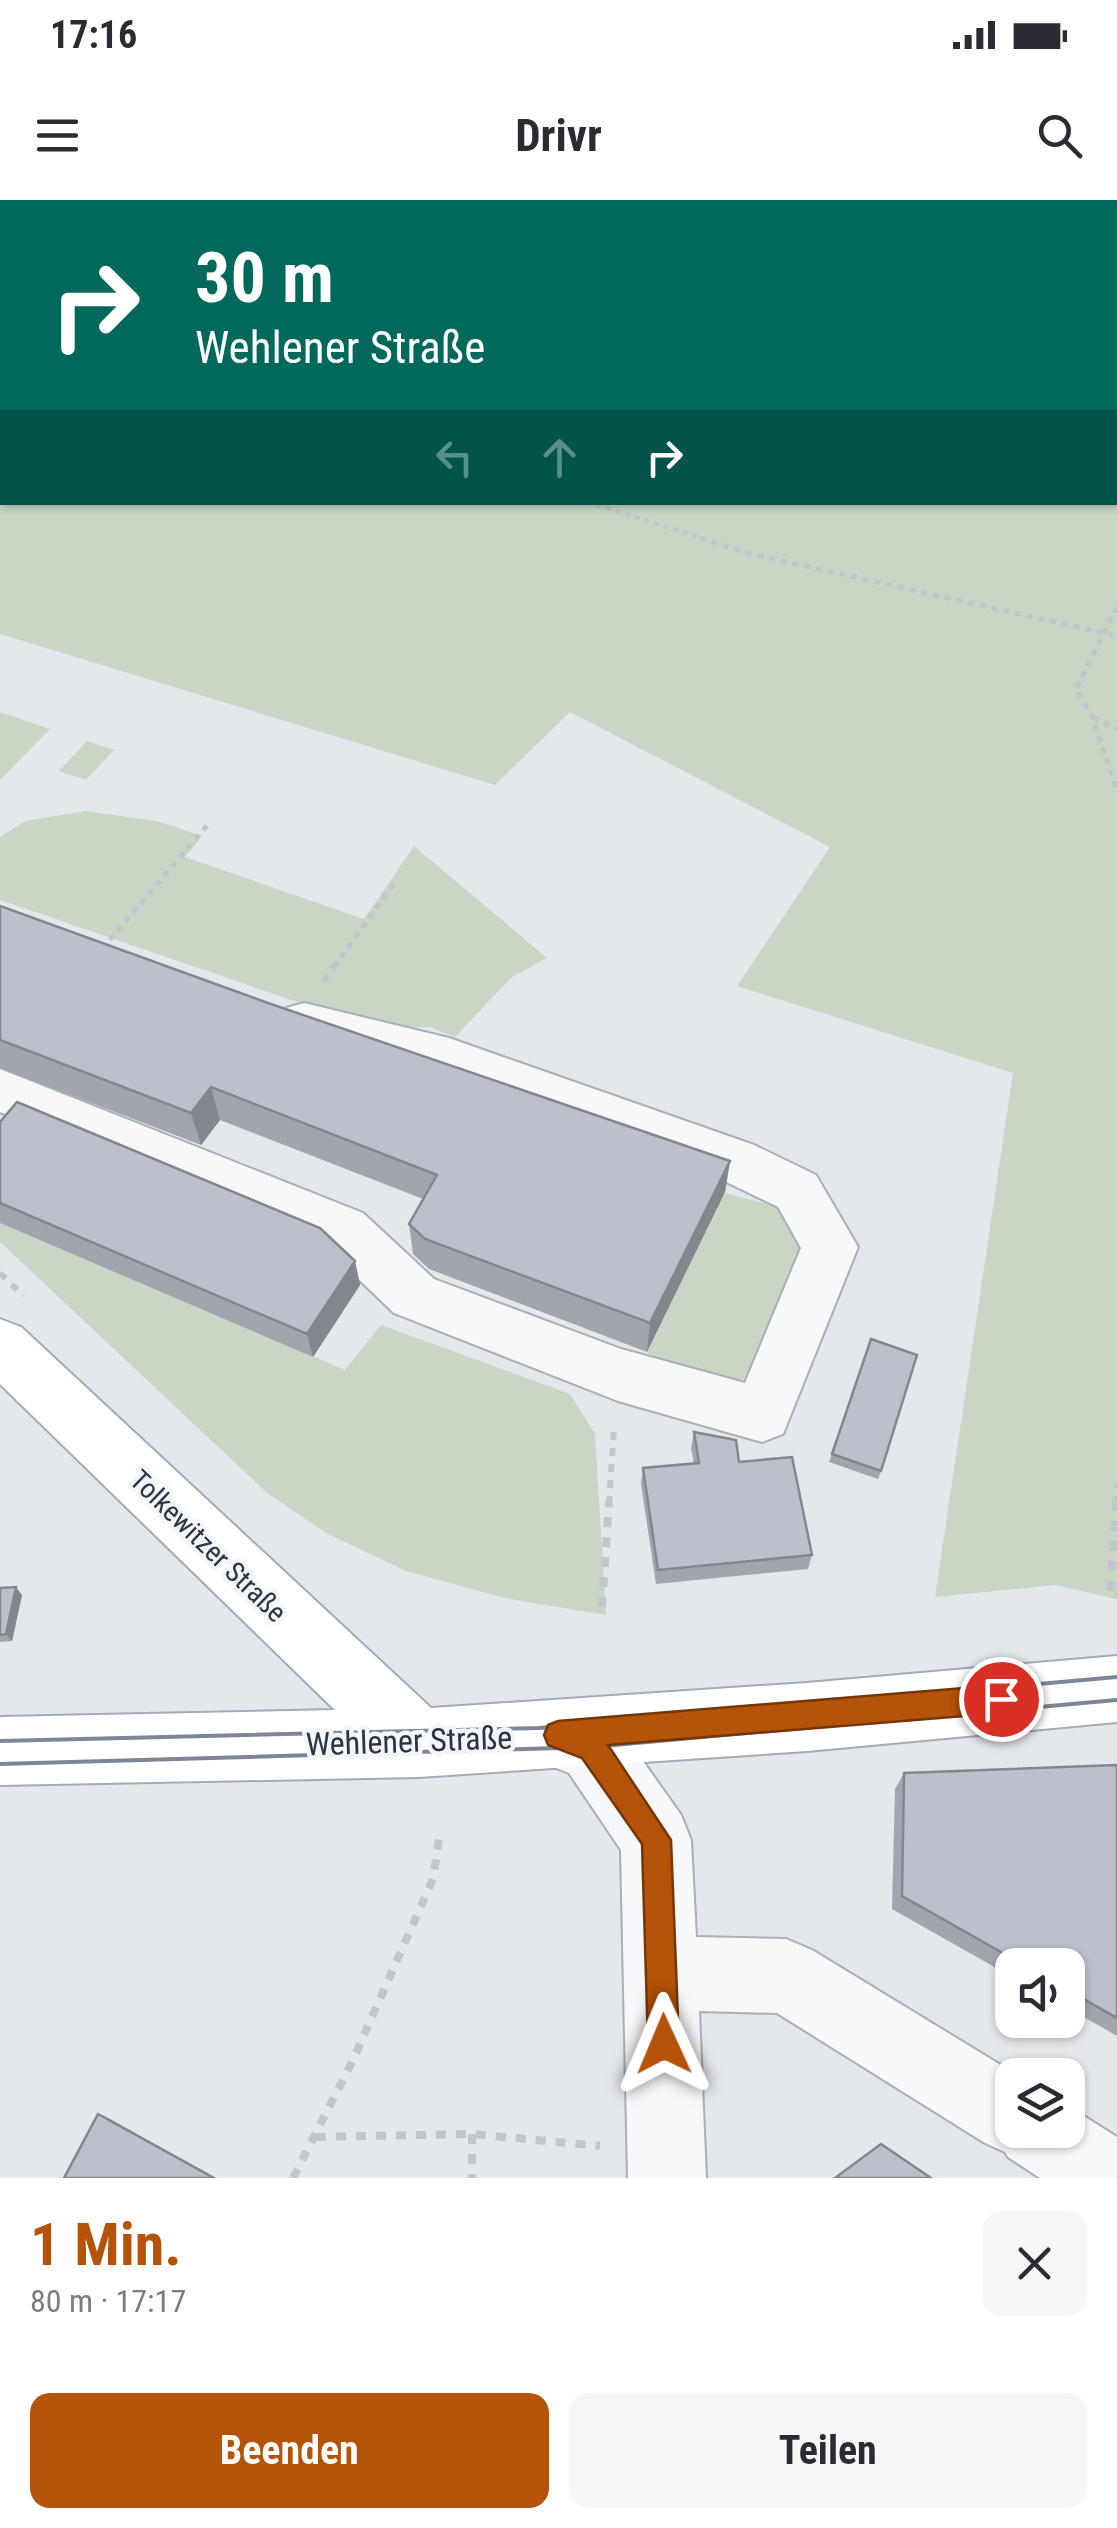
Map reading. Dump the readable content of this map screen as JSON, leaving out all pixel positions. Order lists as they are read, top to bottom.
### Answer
{
  "streets": {
    "main road": ["Tolkewitzer Straße", "Wehlener Straße"]
  },
  "crossings": [
    ["Tolkewitzer Straße", "Wehlener Straße"]
  ],
  "page": {
    "status": "17:16",
    "header": "Drivr",
    "turn": ["30 m", "Wehlener Straße"],
    "heading": ["1 Min.", "80 m · 17:17"],
    "buttons": ["Beenden", "Teilen"]
  }
}
